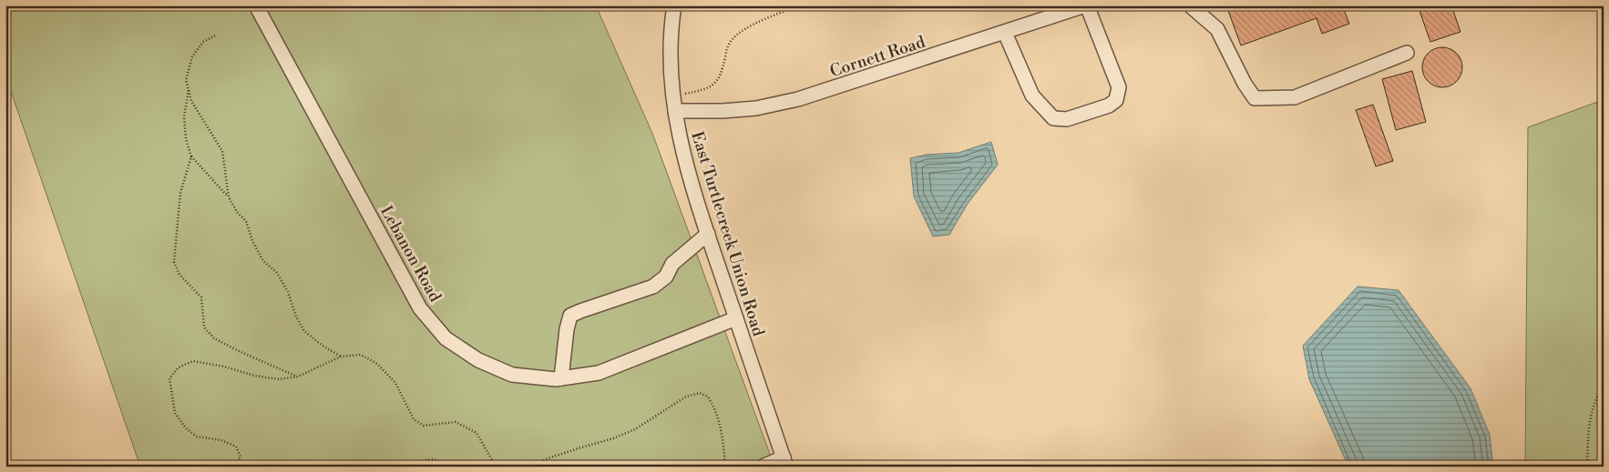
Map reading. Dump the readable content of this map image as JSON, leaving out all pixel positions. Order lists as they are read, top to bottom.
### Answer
{
  "streets": {
    "street": ["Cornett Road", "East Turtlecreek Union Road", "Lebanon Road"]
  },
  "crossings": [
    ["Cornett Road", "East Turtlecreek Union Road"],
    ["East Turtlecreek Union Road", "Lebanon Road"]
  ]
}
